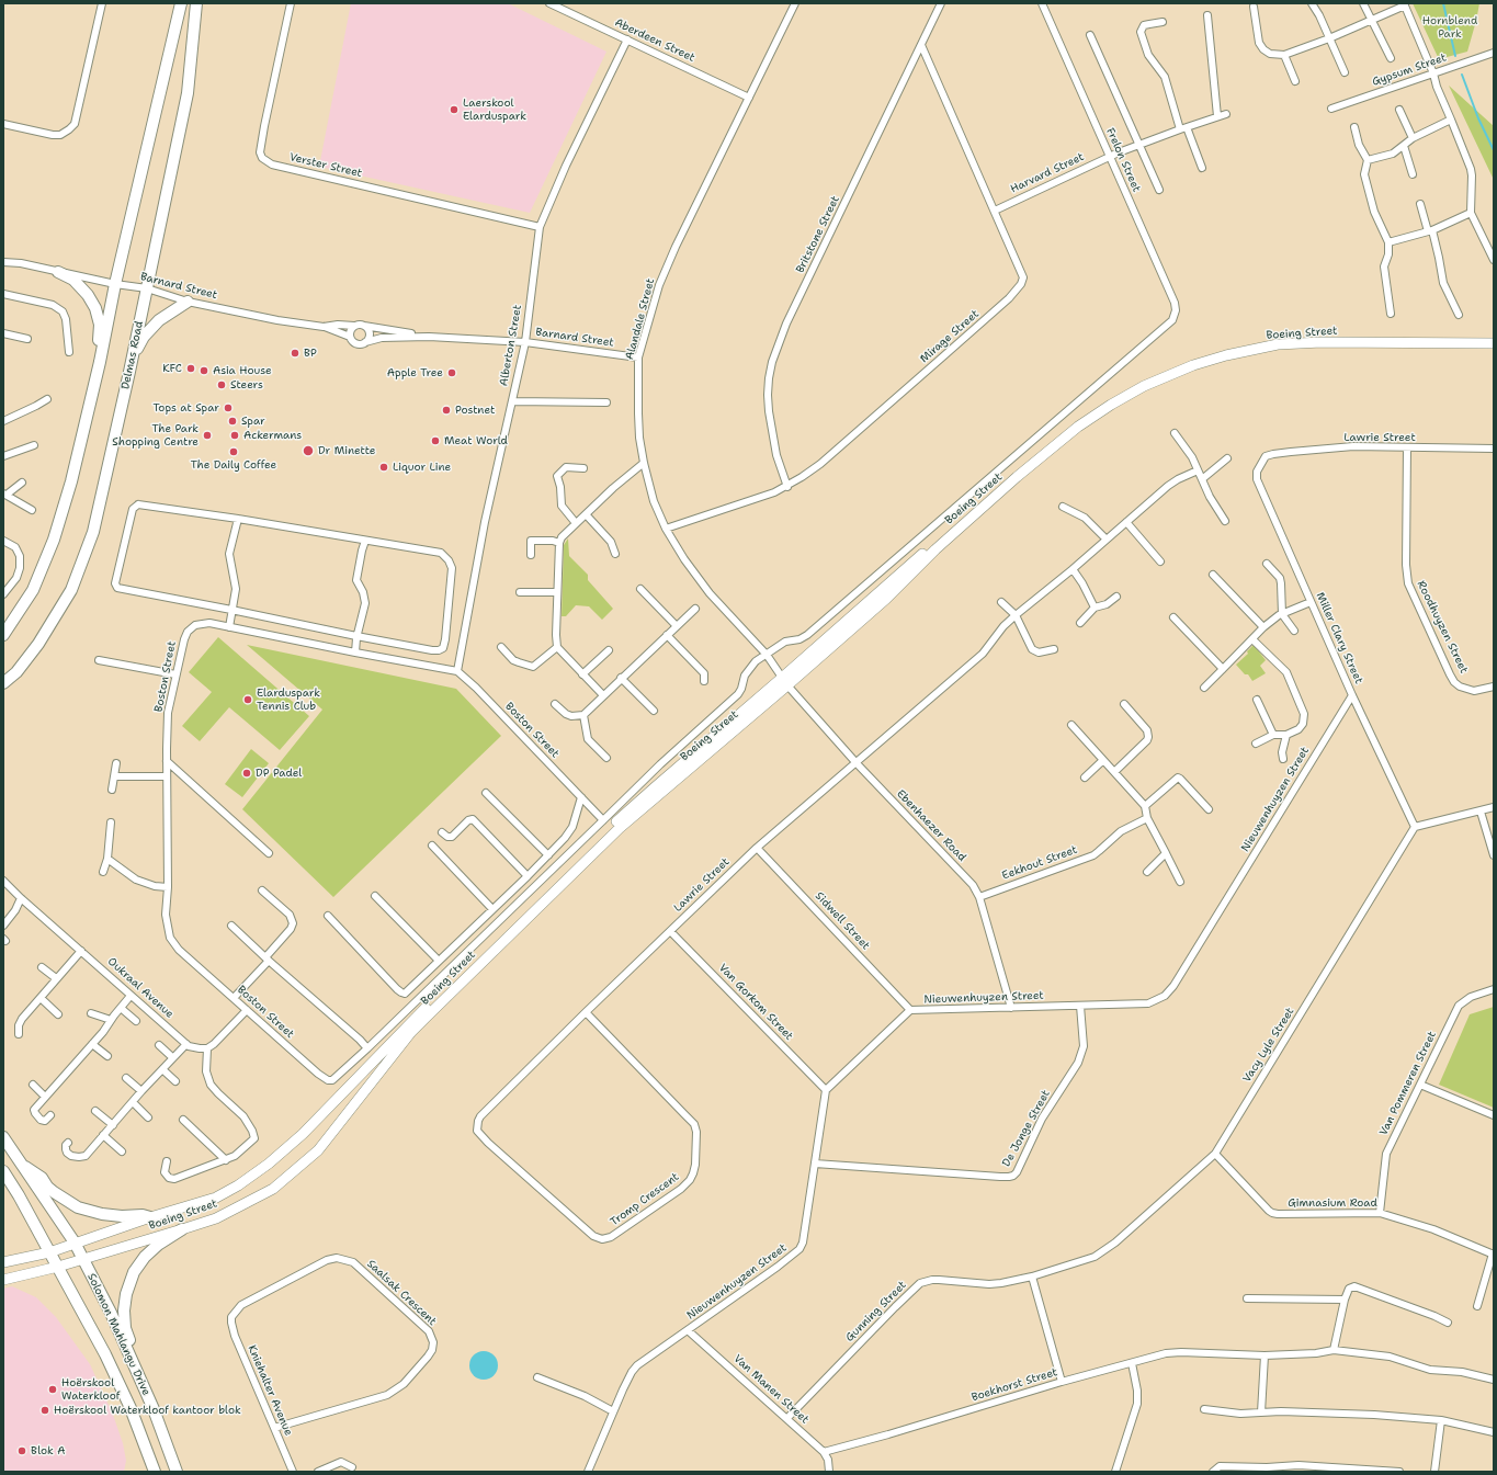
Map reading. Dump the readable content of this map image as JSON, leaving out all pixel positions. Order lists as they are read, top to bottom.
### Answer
{
  "streets": {
    "main road": ["Boeing Street", "Delmas Road", "Solomon Mahlangu Drive"],
    "street": [
      "Aberdeen Street",
      "Gypsum Street",
      "Frelon Street",
      "Verster Street",
      "Harvard Street",
      "Britstone Street",
      "Barnard Street",
      "Alandale Street",
      "Mirage Street",
      "Alberton Street",
      "Lawrie Street",
      "Roodhuyzen Street",
      "Miller Clary Street",
      "Boston Street",
      "Nieuwenhuyzen Street",
      "Ebenhaezer Road",
      "Eekhout Street",
      "Sidwell Street",
      "Oukraal Avenue",
      "Van Gorkom Street",
      "Vacy Lyle Street",
      "Van Pommeren Street",
      "De Jonge Street",
      "Tromp Crescent",
      "Gimnasium Road",
      "Saalsak Crescent",
      "Gunning Street",
      "Boekhorst Street",
      "Van Manen Street",
      "Kniehalter Avenue"
    ]
  },
  "crossings": [
    ["Aberdeen Street", "Alandale Street"],
    ["Aberdeen Street", "Alberton Street"],
    ["Frelon Street", "Harvard Street"],
    ["Frelon Street", "Boeing Street"],
    ["Verster Street", "Alberton Street"],
    ["Harvard Street", "Mirage Street"],
    ["Britstone Street", "Mirage Street"],
    ["Barnard Street", "Alandale Street"],
    ["Barnard Street", "Alberton Street"],
    ["Barnard Street", "Delmas Road"],
    ["Alandale Street", "Boeing Street"],
    ["Alandale Street", "Mirage Street"],
    ["Alandale Street", "Ebenhaezer Road"],
    ["Boeing Street", "Boston Street"],
    ["Boeing Street", "Ebenhaezer Road"],
    ["Boeing Street", "Solomon Mahlangu Drive"],
    ["Alberton Street", "Boston Street"],
    ["Lawrie Street", "Roodhuyzen Street"],
    ["Lawrie Street", "Miller Clary Street"],
    ["Lawrie Street", "Ebenhaezer Road"],
    ["Lawrie Street", "Sidwell Street"],
    ["Lawrie Street", "Van Gorkom Street"],
    ["Lawrie Street", "Tromp Crescent"],
    ["Miller Clary Street", "Nieuwenhuyzen Street"],
    ["Miller Clary Street", "Vacy Lyle Street"],
    ["Nieuwenhuyzen Street", "Ebenhaezer Road"],
    ["Nieuwenhuyzen Street", "Sidwell Street"],
    ["Nieuwenhuyzen Street", "Van Gorkom Street"],
    ["Nieuwenhuyzen Street", "De Jonge Street"],
    ["Nieuwenhuyzen Street", "Van Manen Street"],
    ["Ebenhaezer Road", "Eekhout Street"],
    ["Vacy Lyle Street", "Gimnasium Road"],
    ["Vacy Lyle Street", "Gunning Street"],
    ["Van Pommeren Street", "Gimnasium Road"],
    ["Saalsak Crescent", "Kniehalter Avenue"],
    ["Gunning Street", "Van Manen Street"],
    ["Boekhorst Street", "Van Manen Street"]
  ],
  "parks": ["Hornblend Park"],
  "places": [
    "Laerskool Elarduspark",
    "BP",
    "KFC",
    "Asia House",
    "Apple Tree",
    "Steers",
    "Tops at Spar",
    "Postnet",
    "Spar",
    "The Park Shopping Centre",
    "Ackermans",
    "Meat World",
    "Dr Minette",
    "The Daily Coffee",
    "Liquor Line",
    "Elarduspark Tennis Club",
    "DP Padel",
    "Hoërskool Waterkloof",
    "Hoërskool Waterkloof kantoor blok",
    "Blok A"
  ]
}
